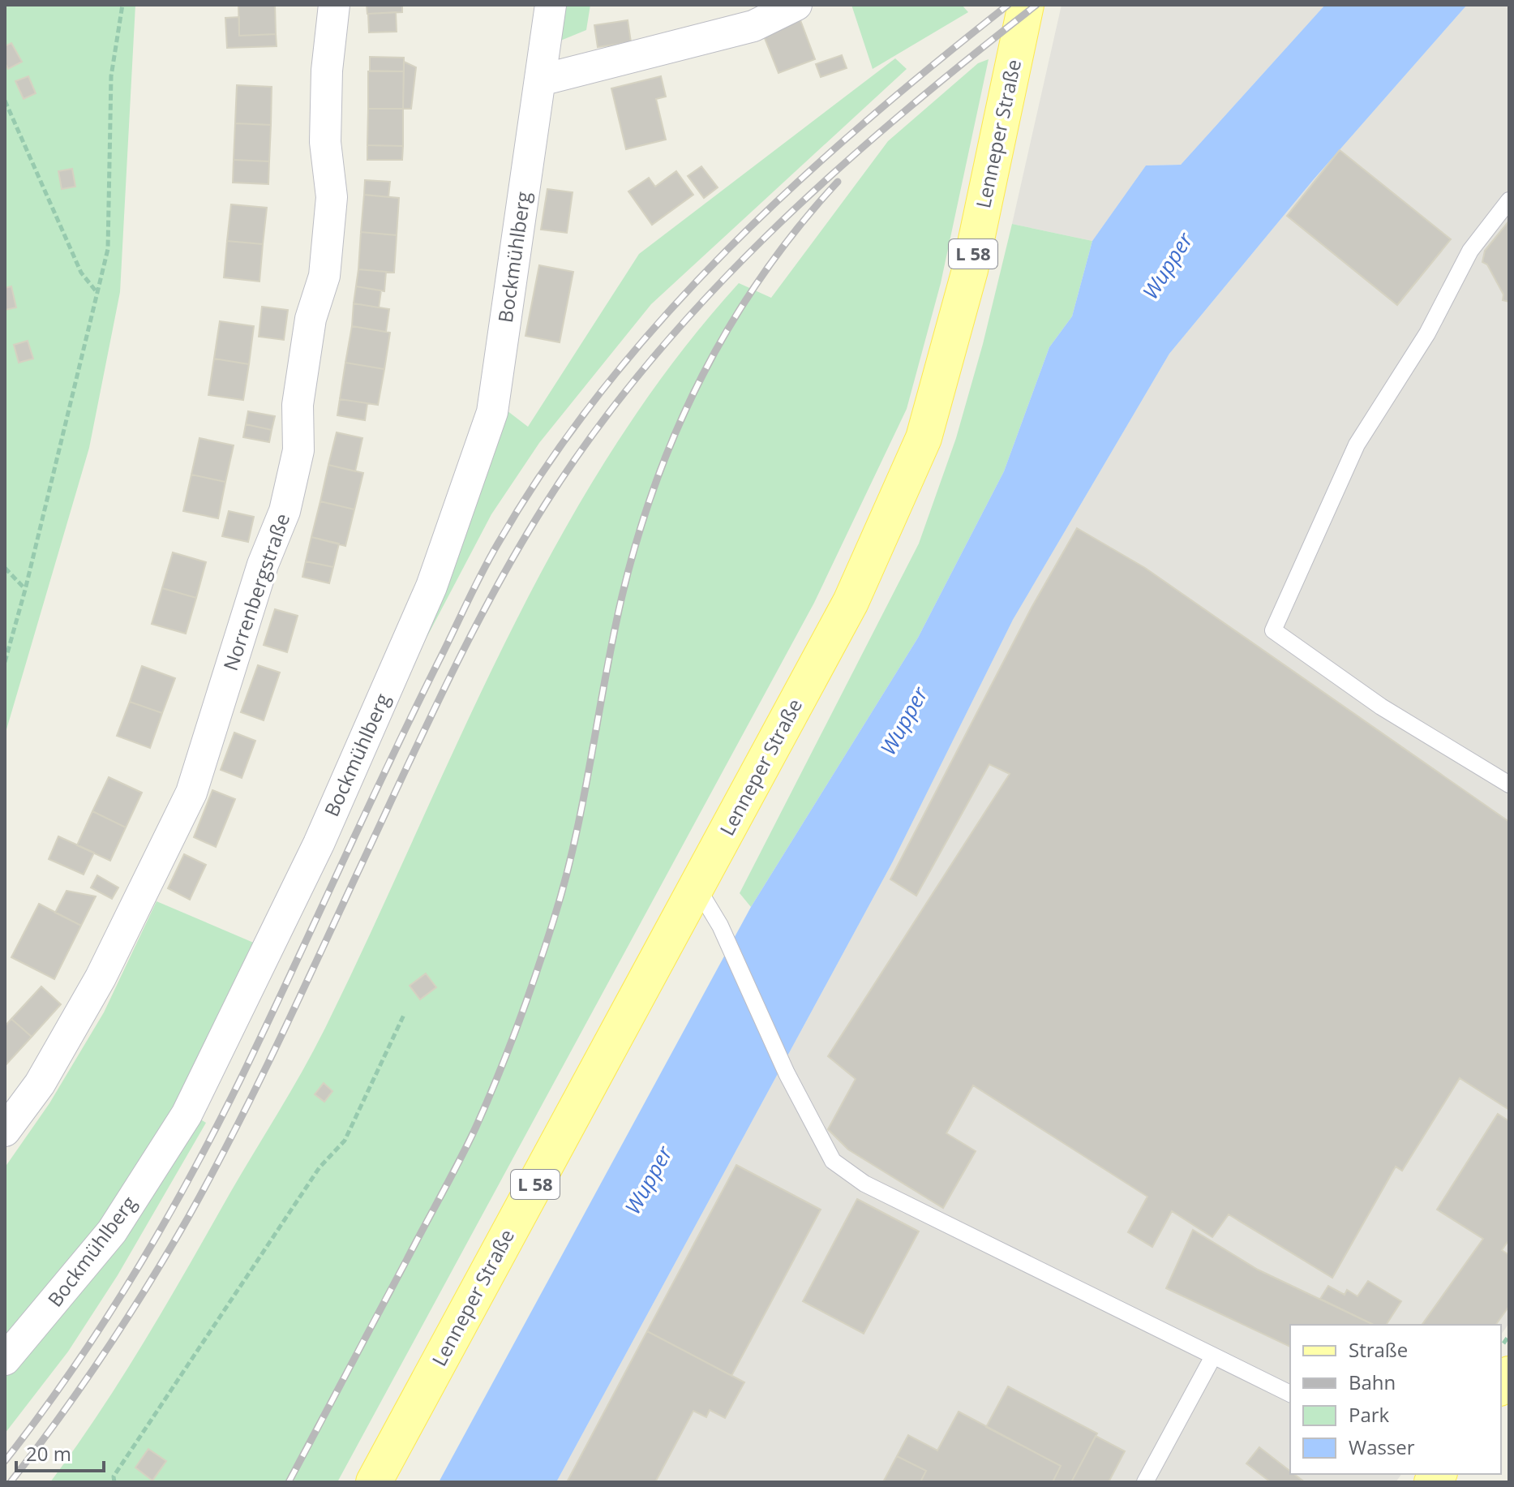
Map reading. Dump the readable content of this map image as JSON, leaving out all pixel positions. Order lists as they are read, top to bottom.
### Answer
{
  "streets": {
    "main road": ["Lenneper Straße", "L 58"],
    "street": ["Bockmühlberg", "Norrenbergstraße"]
  },
  "water": ["Wupper"],
  "legend": [
    "Straße",
    "Bahn",
    "Park",
    "Wasser"
  ],
  "scale_bar": "20 m"
}
